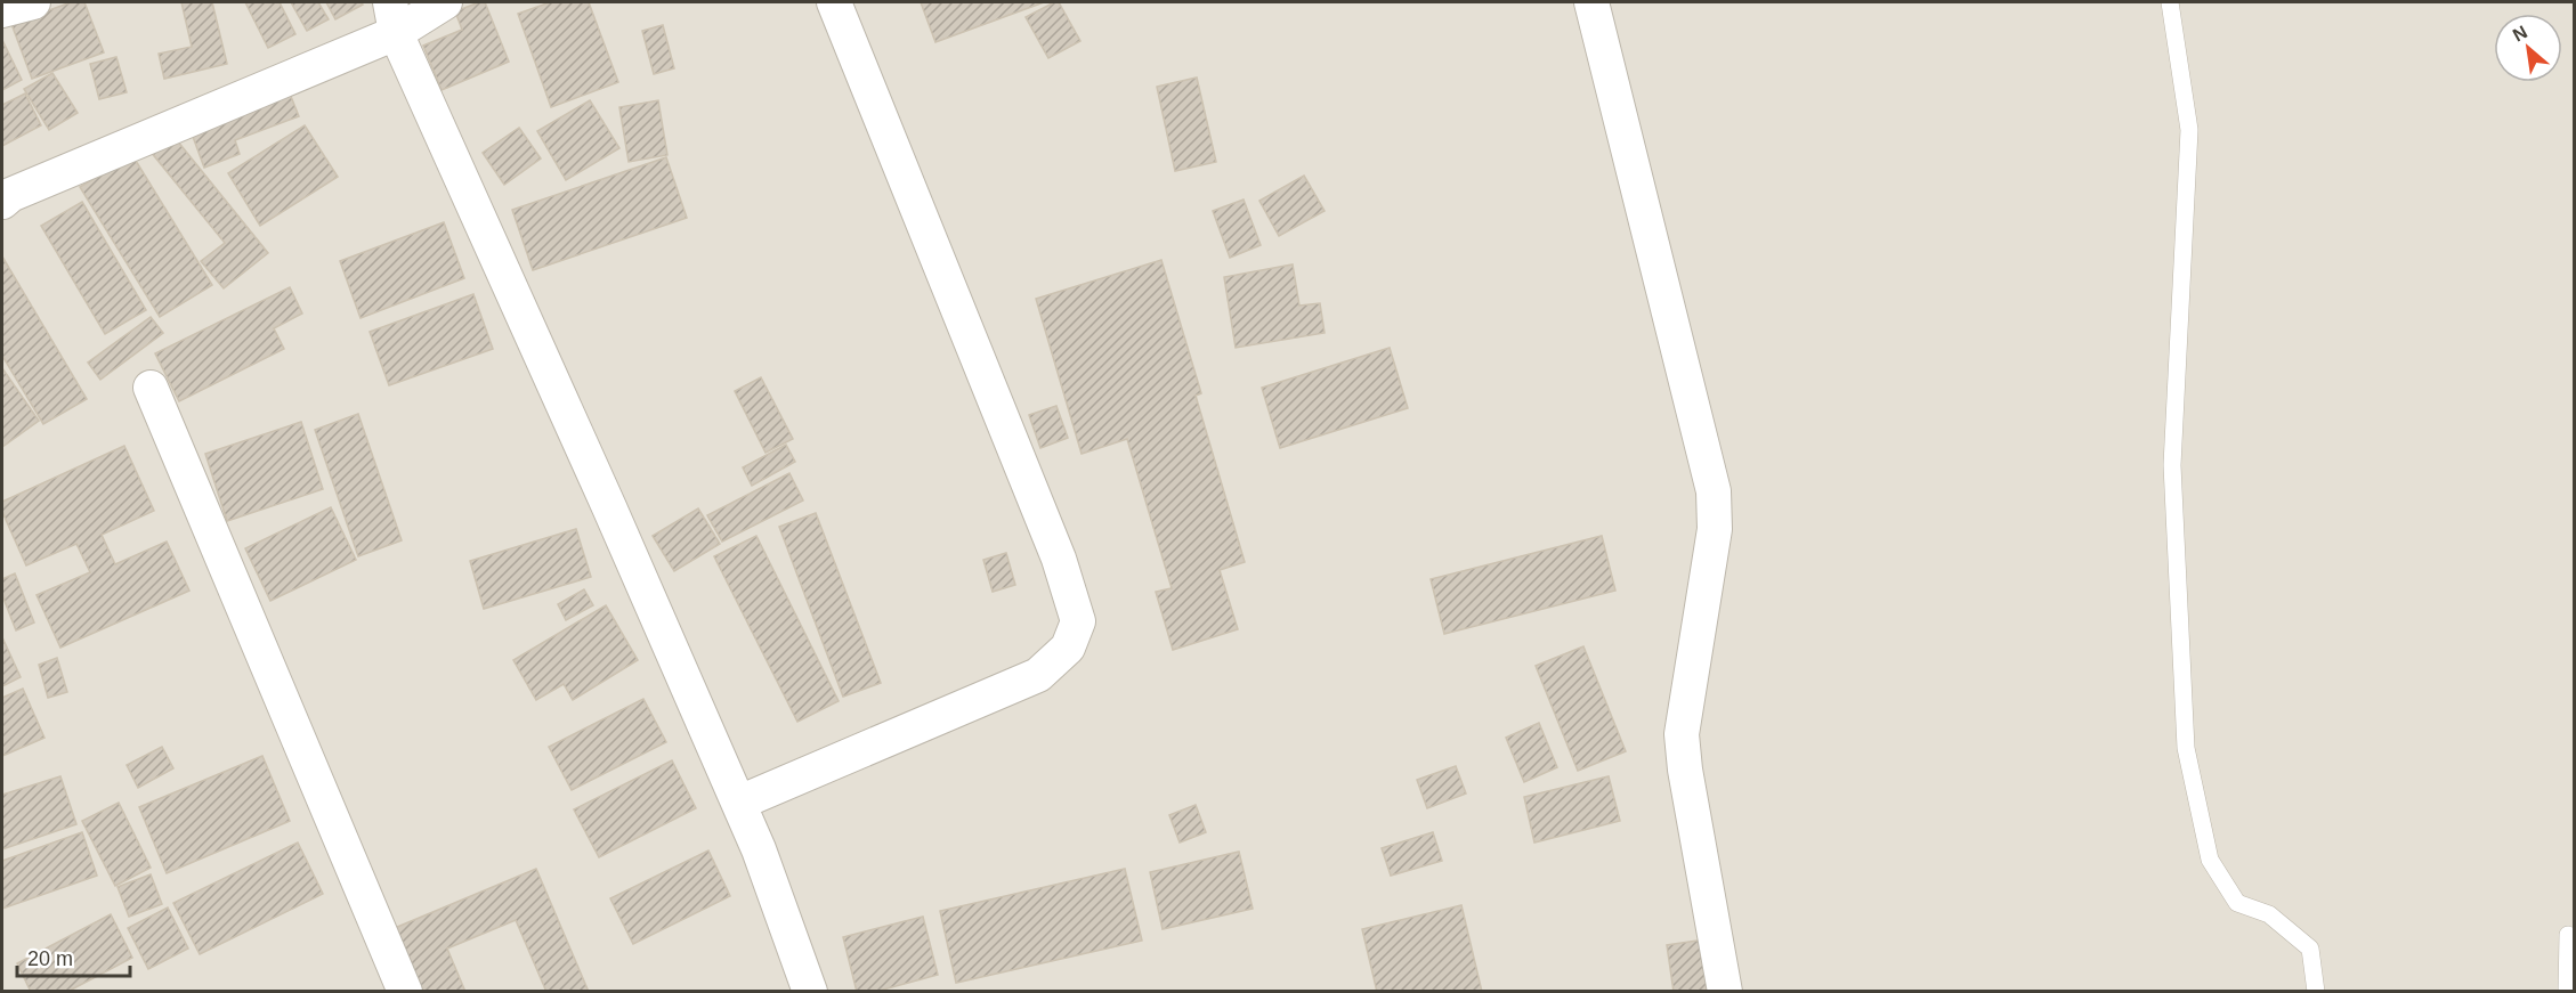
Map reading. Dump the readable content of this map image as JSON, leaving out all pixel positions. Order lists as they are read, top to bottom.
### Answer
{
  "scale_bar": "20 m",
  "north": "top left"
}
